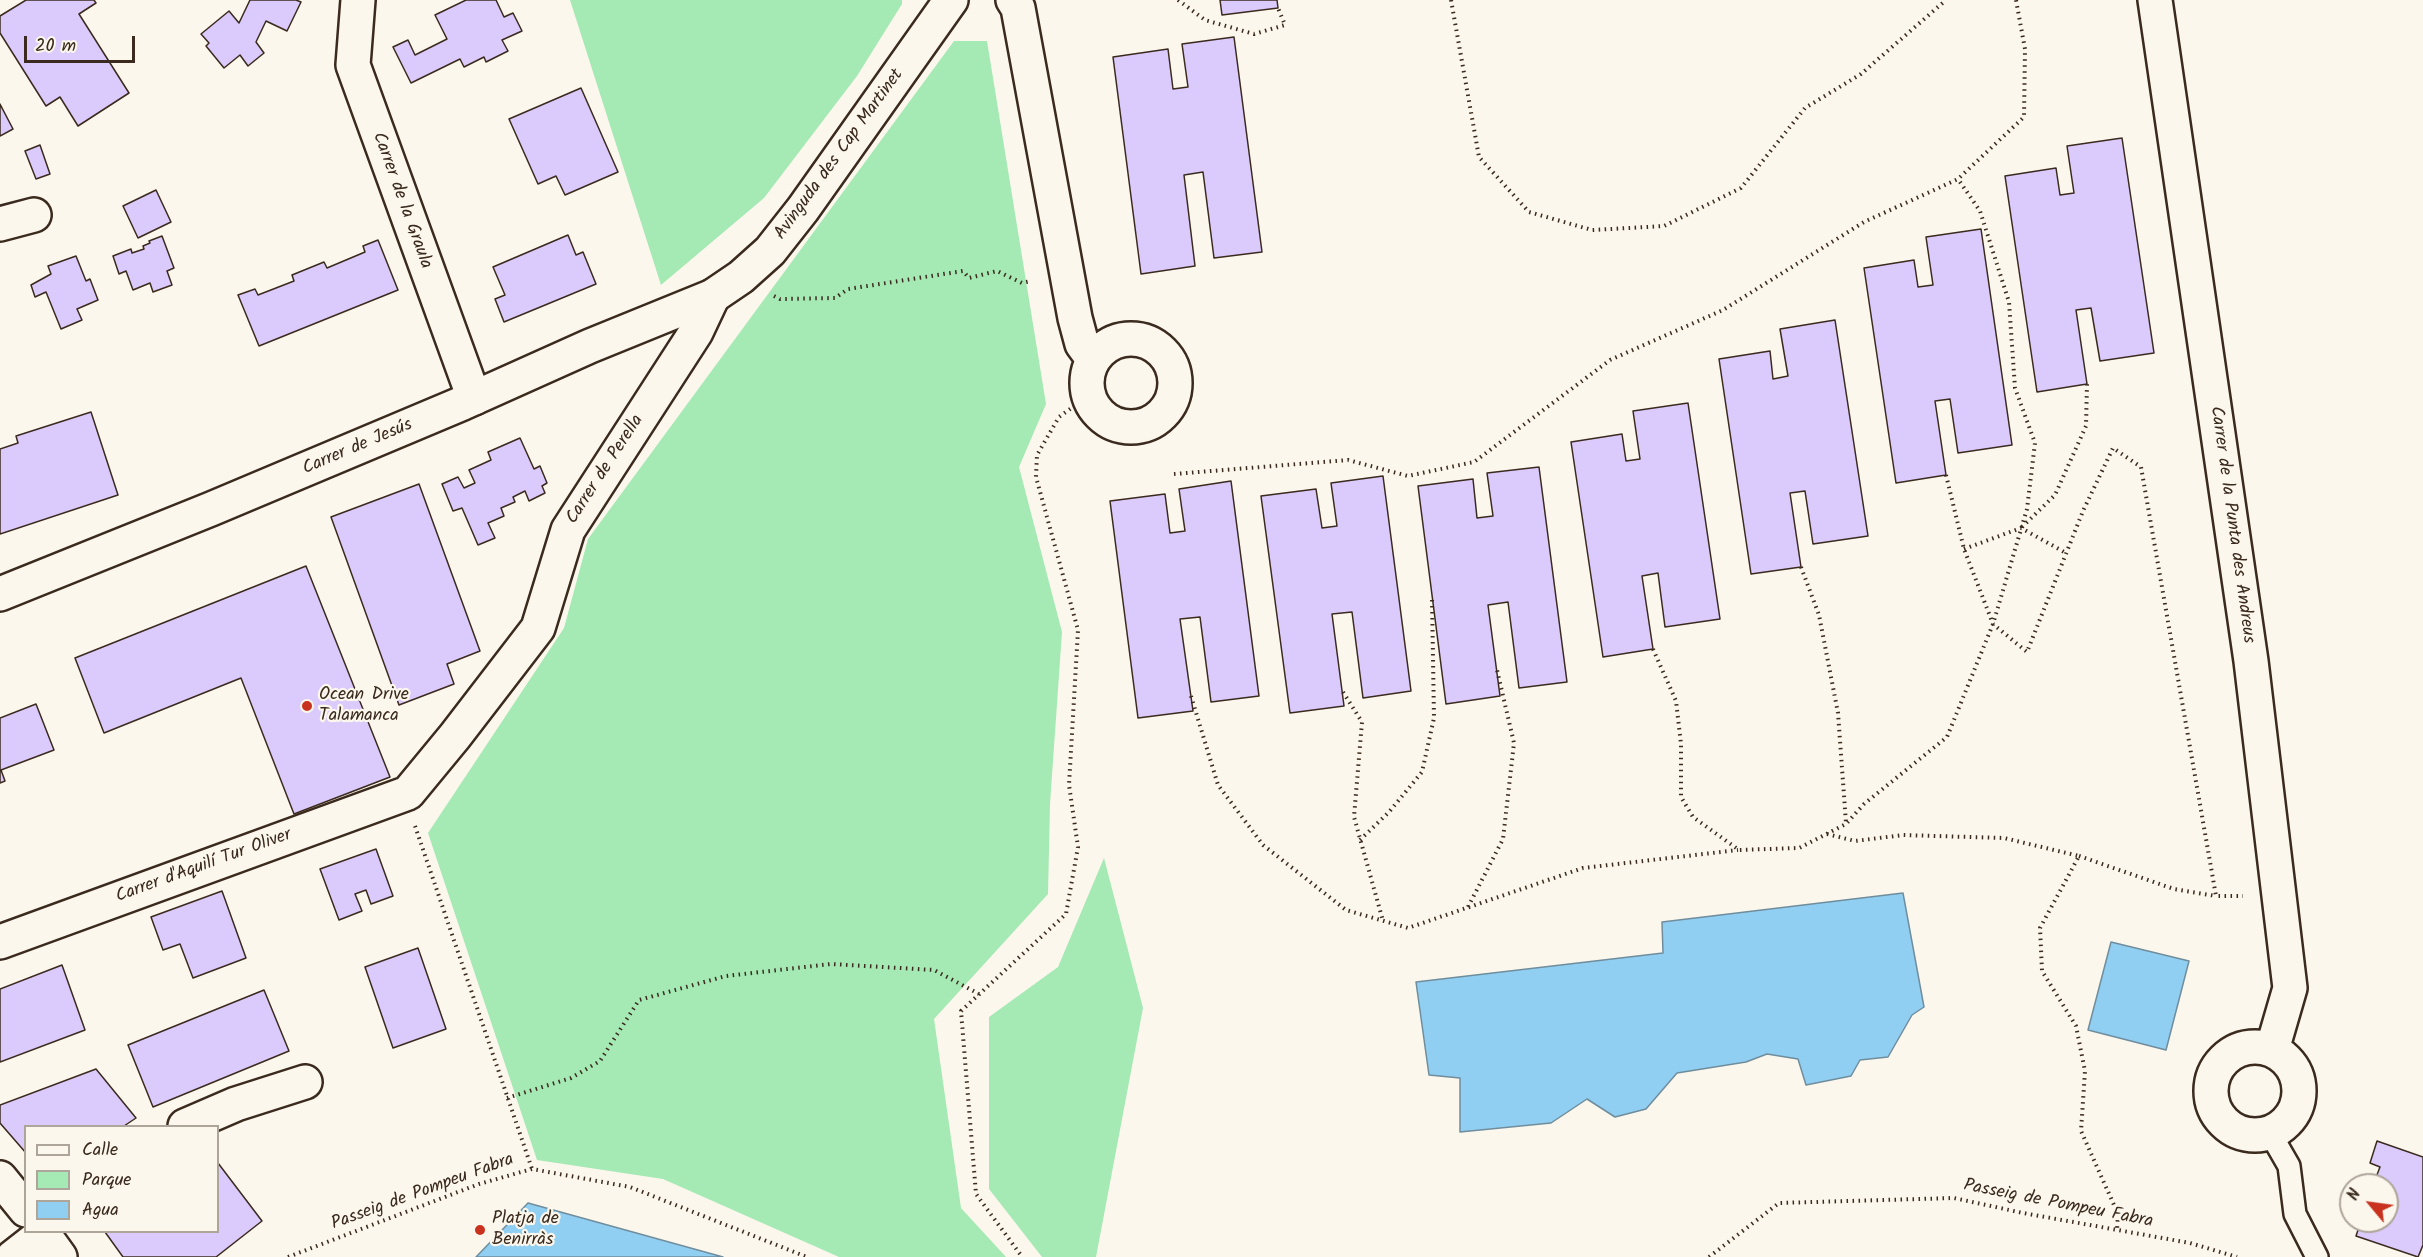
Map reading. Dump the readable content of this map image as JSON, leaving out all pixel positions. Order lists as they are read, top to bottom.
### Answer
{
  "streets": {
    "street": [
      "Avinguda des Cap Martinet",
      "Carrer de la Graula",
      "Carrer de Jesús",
      "Carrer de Perella",
      "Carrer de la Punta des Andreus",
      "Carrer d'Aquilí Tur Oliver"
    ],
    "path": ["Passeig de Pompeu Fabra"]
  },
  "crossings": [
    ["Avinguda des Cap Martinet", "Carrer de Jesús"],
    ["Avinguda des Cap Martinet", "Carrer de Perella"],
    ["Carrer de la Graula", "Carrer de Jesús"],
    ["Carrer de Jesús", "Carrer de Perella"],
    ["Carrer de Perella", "Carrer d'Aquilí Tur Oliver"]
  ],
  "places": ["Ocean Drive Talamanca", "Platja de Benirràs"],
  "legend": ["Calle", "Parque", "Agua"],
  "scale_bar": "20 m",
  "north": "top left"
}
